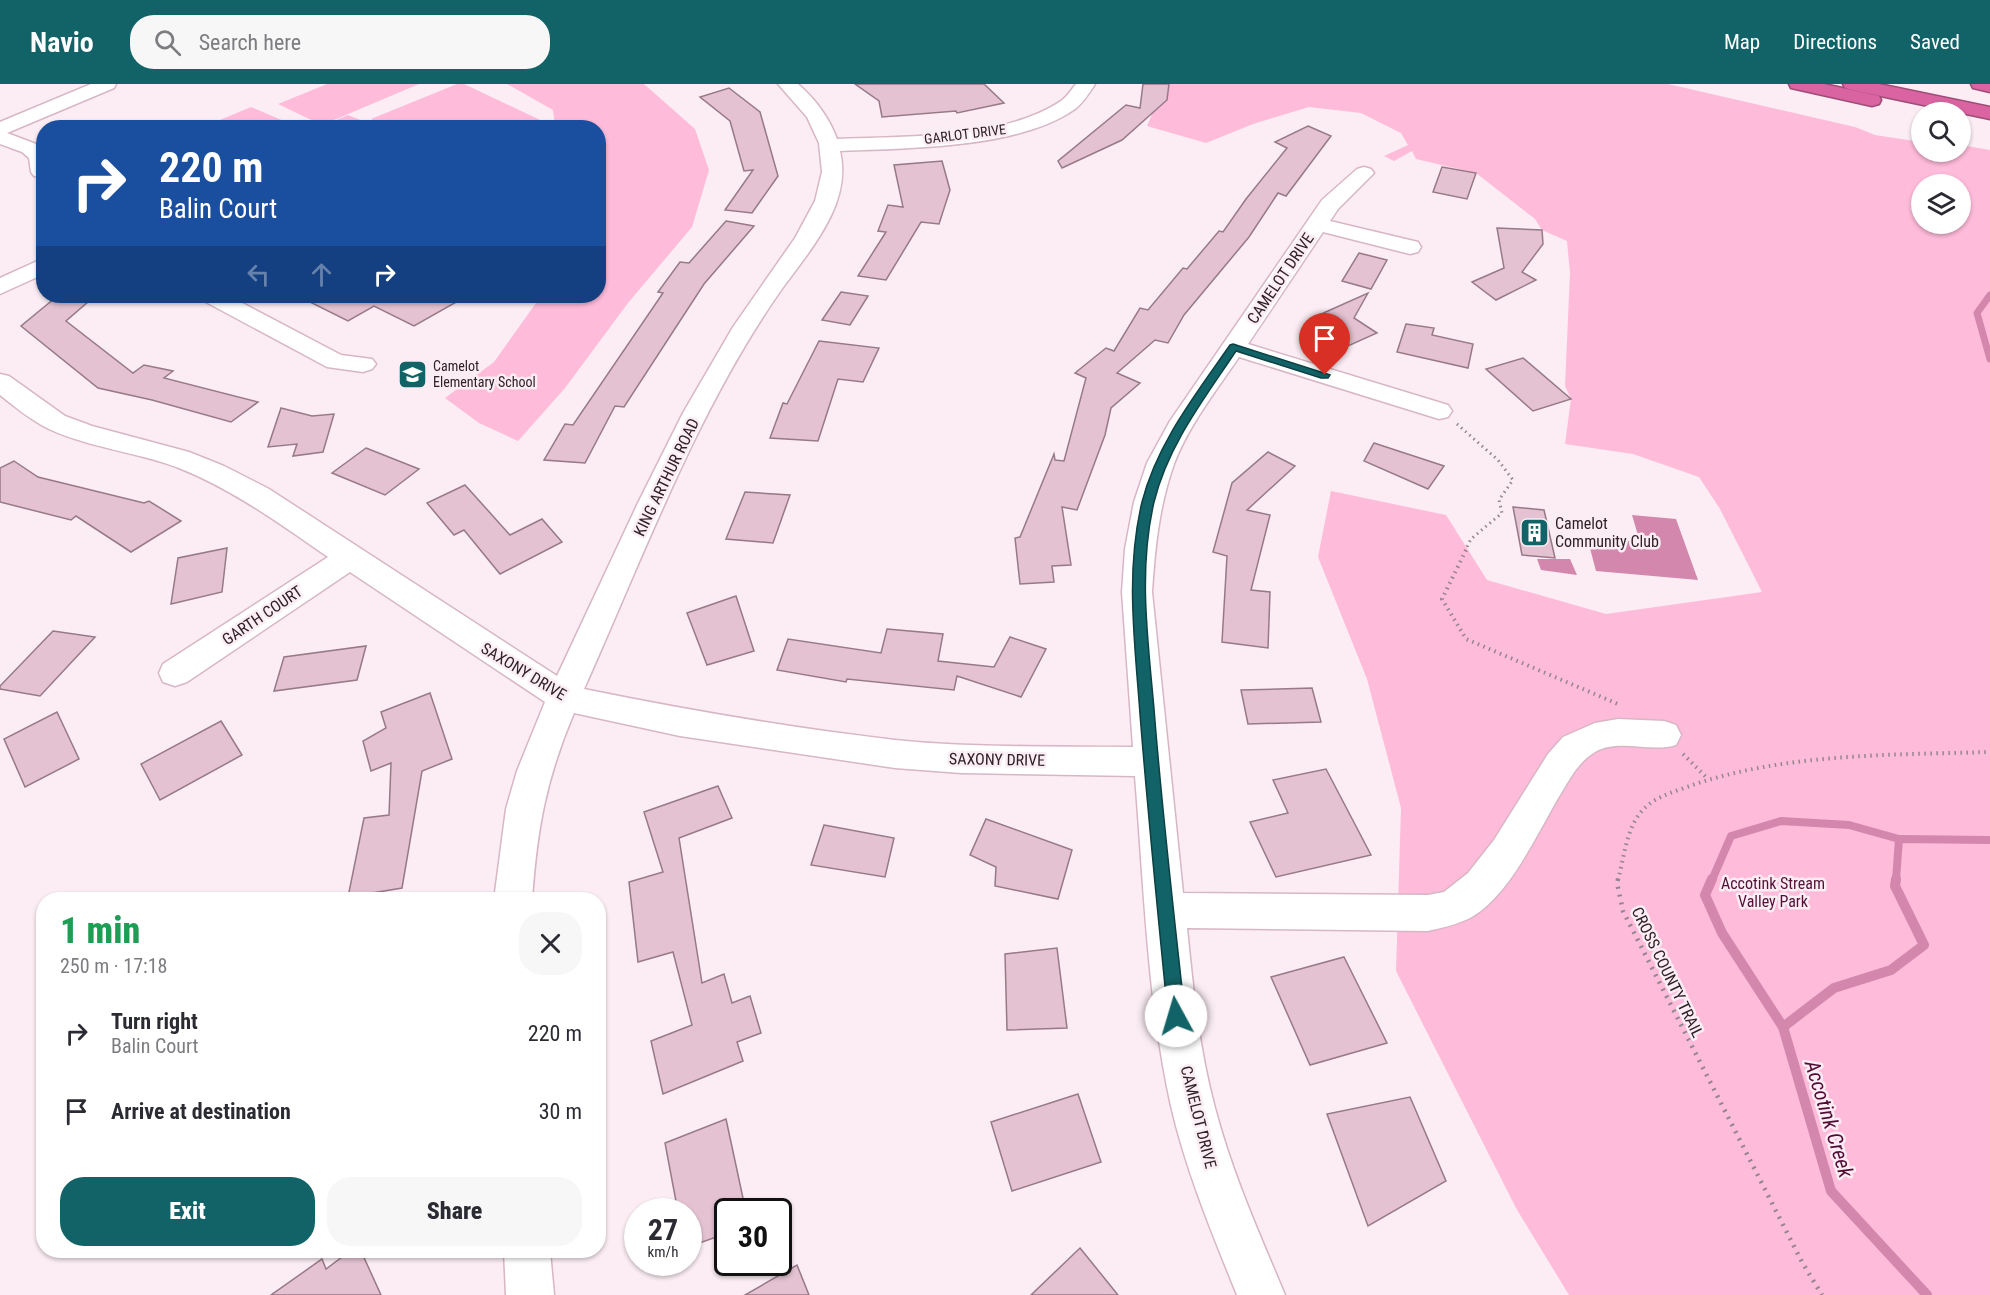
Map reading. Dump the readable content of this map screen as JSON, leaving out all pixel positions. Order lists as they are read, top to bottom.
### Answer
{
  "streets": {
    "street": [
      "GARLOT DRIVE",
      "CAMELOT DRIVE",
      "KING ARTHUR ROAD",
      "GARTH COURT",
      "SAXONY DRIVE"
    ],
    "path": ["CROSS COUNTY TRAIL"]
  },
  "crossings": [
    ["GARLOT DRIVE", "KING ARTHUR ROAD"],
    ["CAMELOT DRIVE", "SAXONY DRIVE"],
    ["KING ARTHUR ROAD", "SAXONY DRIVE"],
    ["GARTH COURT", "SAXONY DRIVE"]
  ],
  "water": ["Accotink Creek"],
  "parks": ["Accotink Stream Valley Park"],
  "places": {
    "school or university": ["Camelot Elementary School"],
    "building": ["Camelot Community Club"]
  },
  "page": {
    "header": "Navio",
    "search": "Search here",
    "nav": ["Map", "Directions", "Saved"],
    "turn": ["220 m", "Balin Court"],
    "heading": ["1 min", "250 m · 17:18"],
    "list": [
      {
        "name": "Turn right",
        "note": "Balin Court",
        "value": "220 m"
      },
      {
        "name": "Arrive at destination",
        "value": "30 m"
      }
    ],
    "buttons": ["Exit", "Share"],
    "speed": "27 km/h",
    "limit": "30"
  }
}
